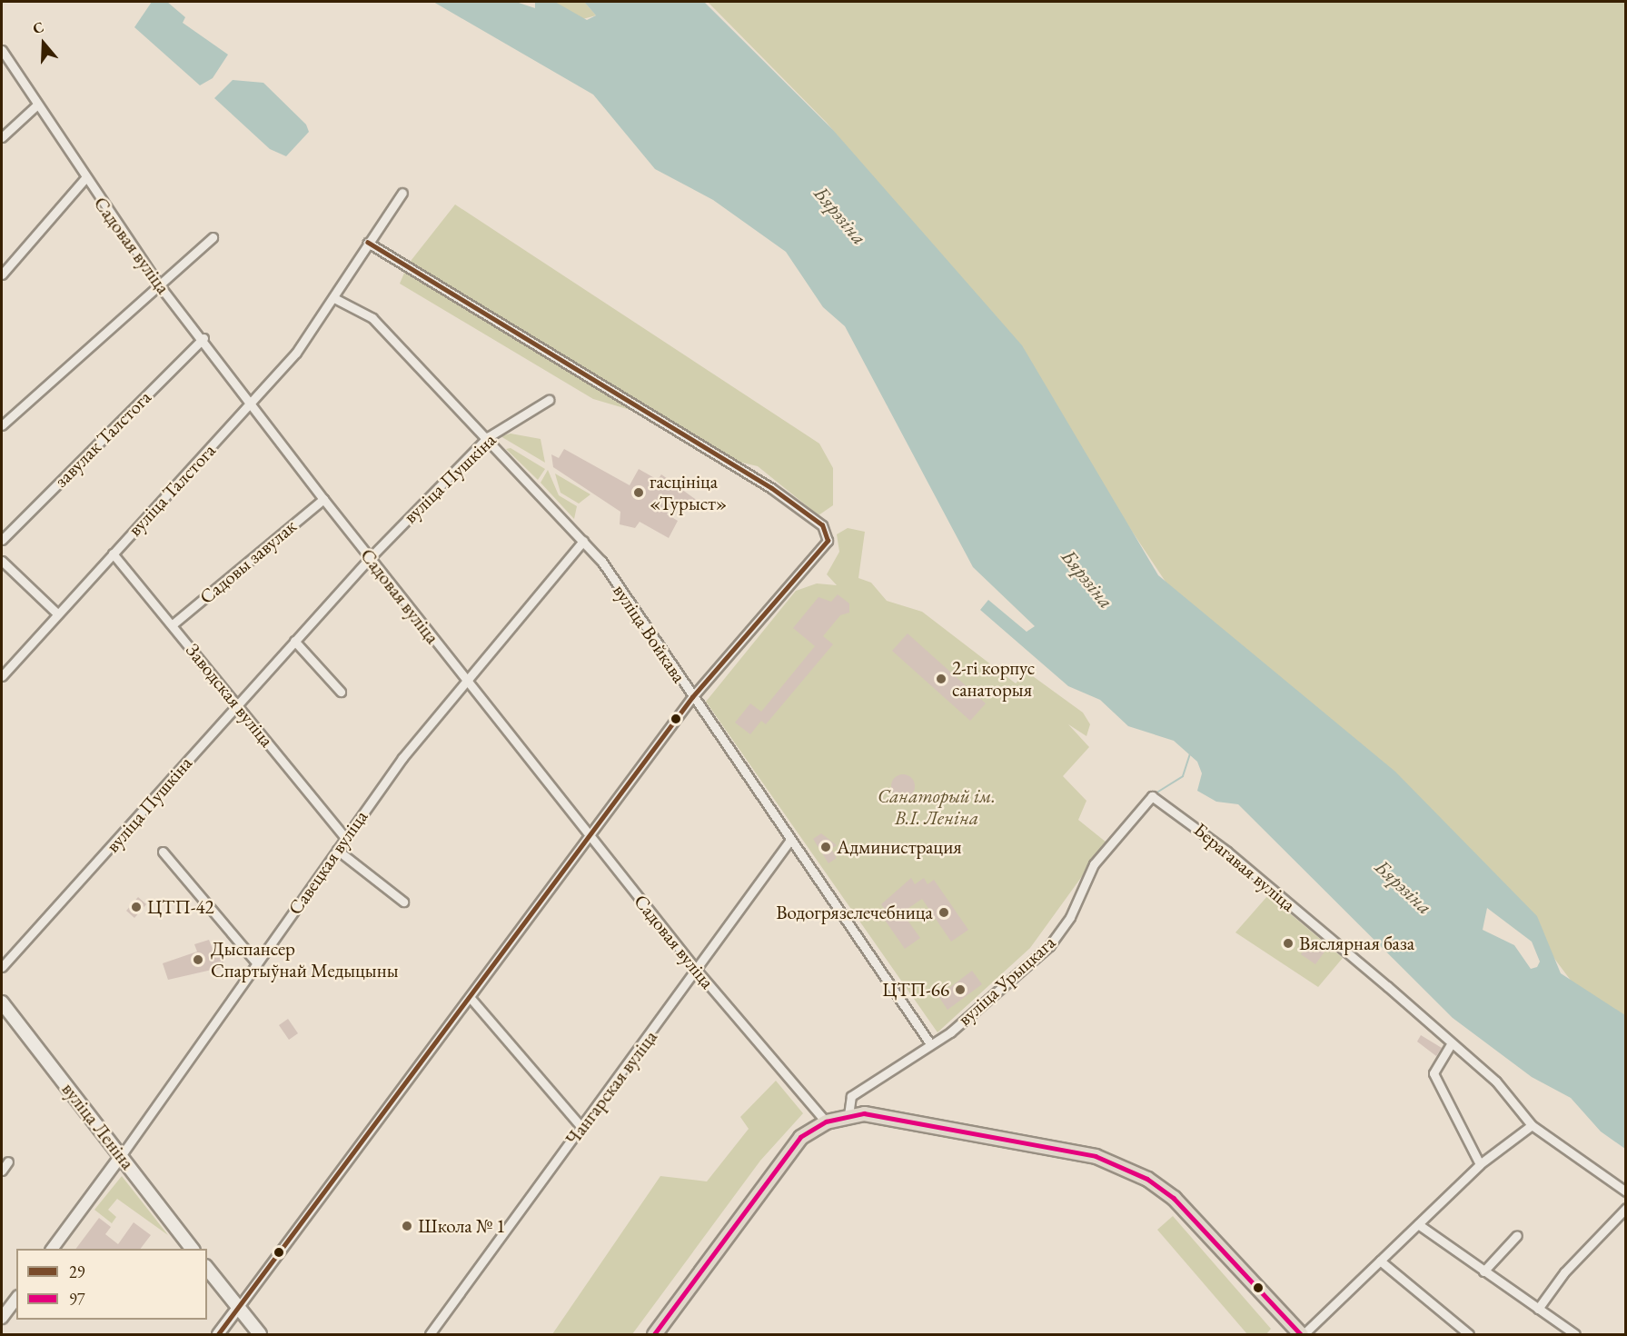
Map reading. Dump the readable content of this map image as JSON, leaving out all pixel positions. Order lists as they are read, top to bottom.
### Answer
{
  "streets": {
    "main road": ["вуліца Леніна"],
    "street": [
      "Садовая вуліца",
      "завулак Талстога",
      "вуліца Пушкіна",
      "вуліца Талстога",
      "Садовы завулак",
      "вуліца Войкава",
      "Заводская вуліца",
      "Савецкая вуліца",
      "Берагавая вуліца",
      "вуліца Урыцкага",
      "Чангарская вуліца"
    ]
  },
  "crossings": [
    ["Садовая вуліца", "завулак Талстога"],
    ["Садовая вуліца", "вуліца Пушкіна"],
    ["Садовая вуліца", "вуліца Талстога"],
    ["Садовая вуліца", "Садовы завулак"],
    ["Садовая вуліца", "Савецкая вуліца"],
    ["Садовая вуліца", "Чангарская вуліца"],
    ["вуліца Пушкіна", "вуліца Войкава"],
    ["вуліца Пушкіна", "Заводская вуліца"],
    ["вуліца Талстога", "вуліца Войкава"],
    ["вуліца Талстога", "Заводская вуліца"],
    ["Садовы завулак", "Заводская вуліца"],
    ["вуліца Войкава", "Савецкая вуліца"],
    ["вуліца Войкава", "вуліца Урыцкага"],
    ["вуліца Войкава", "Чангарская вуліца"],
    ["Заводская вуліца", "Савецкая вуліца"],
    ["Савецкая вуліца", "вуліца Леніна"],
    ["Берагавая вуліца", "вуліца Урыцкага"]
  ],
  "water": ["Бярэзіна"],
  "parks": ["Санаторый ім. В.І. Леніна"],
  "places": [
    "гасцініца «Турыст»",
    "2-гі корпус санаторыя",
    "Администрация",
    "ЦТП-42",
    "Водогрязелечебница",
    "Вяслярная база",
    "Дыспансер Спартыўнай Медыцыны",
    "ЦТП-66",
    "Школа № 1"
  ],
  "lines": ["transit line 29", "transit line 97"],
  "legend": ["29", "97"],
  "north": "top"
}
